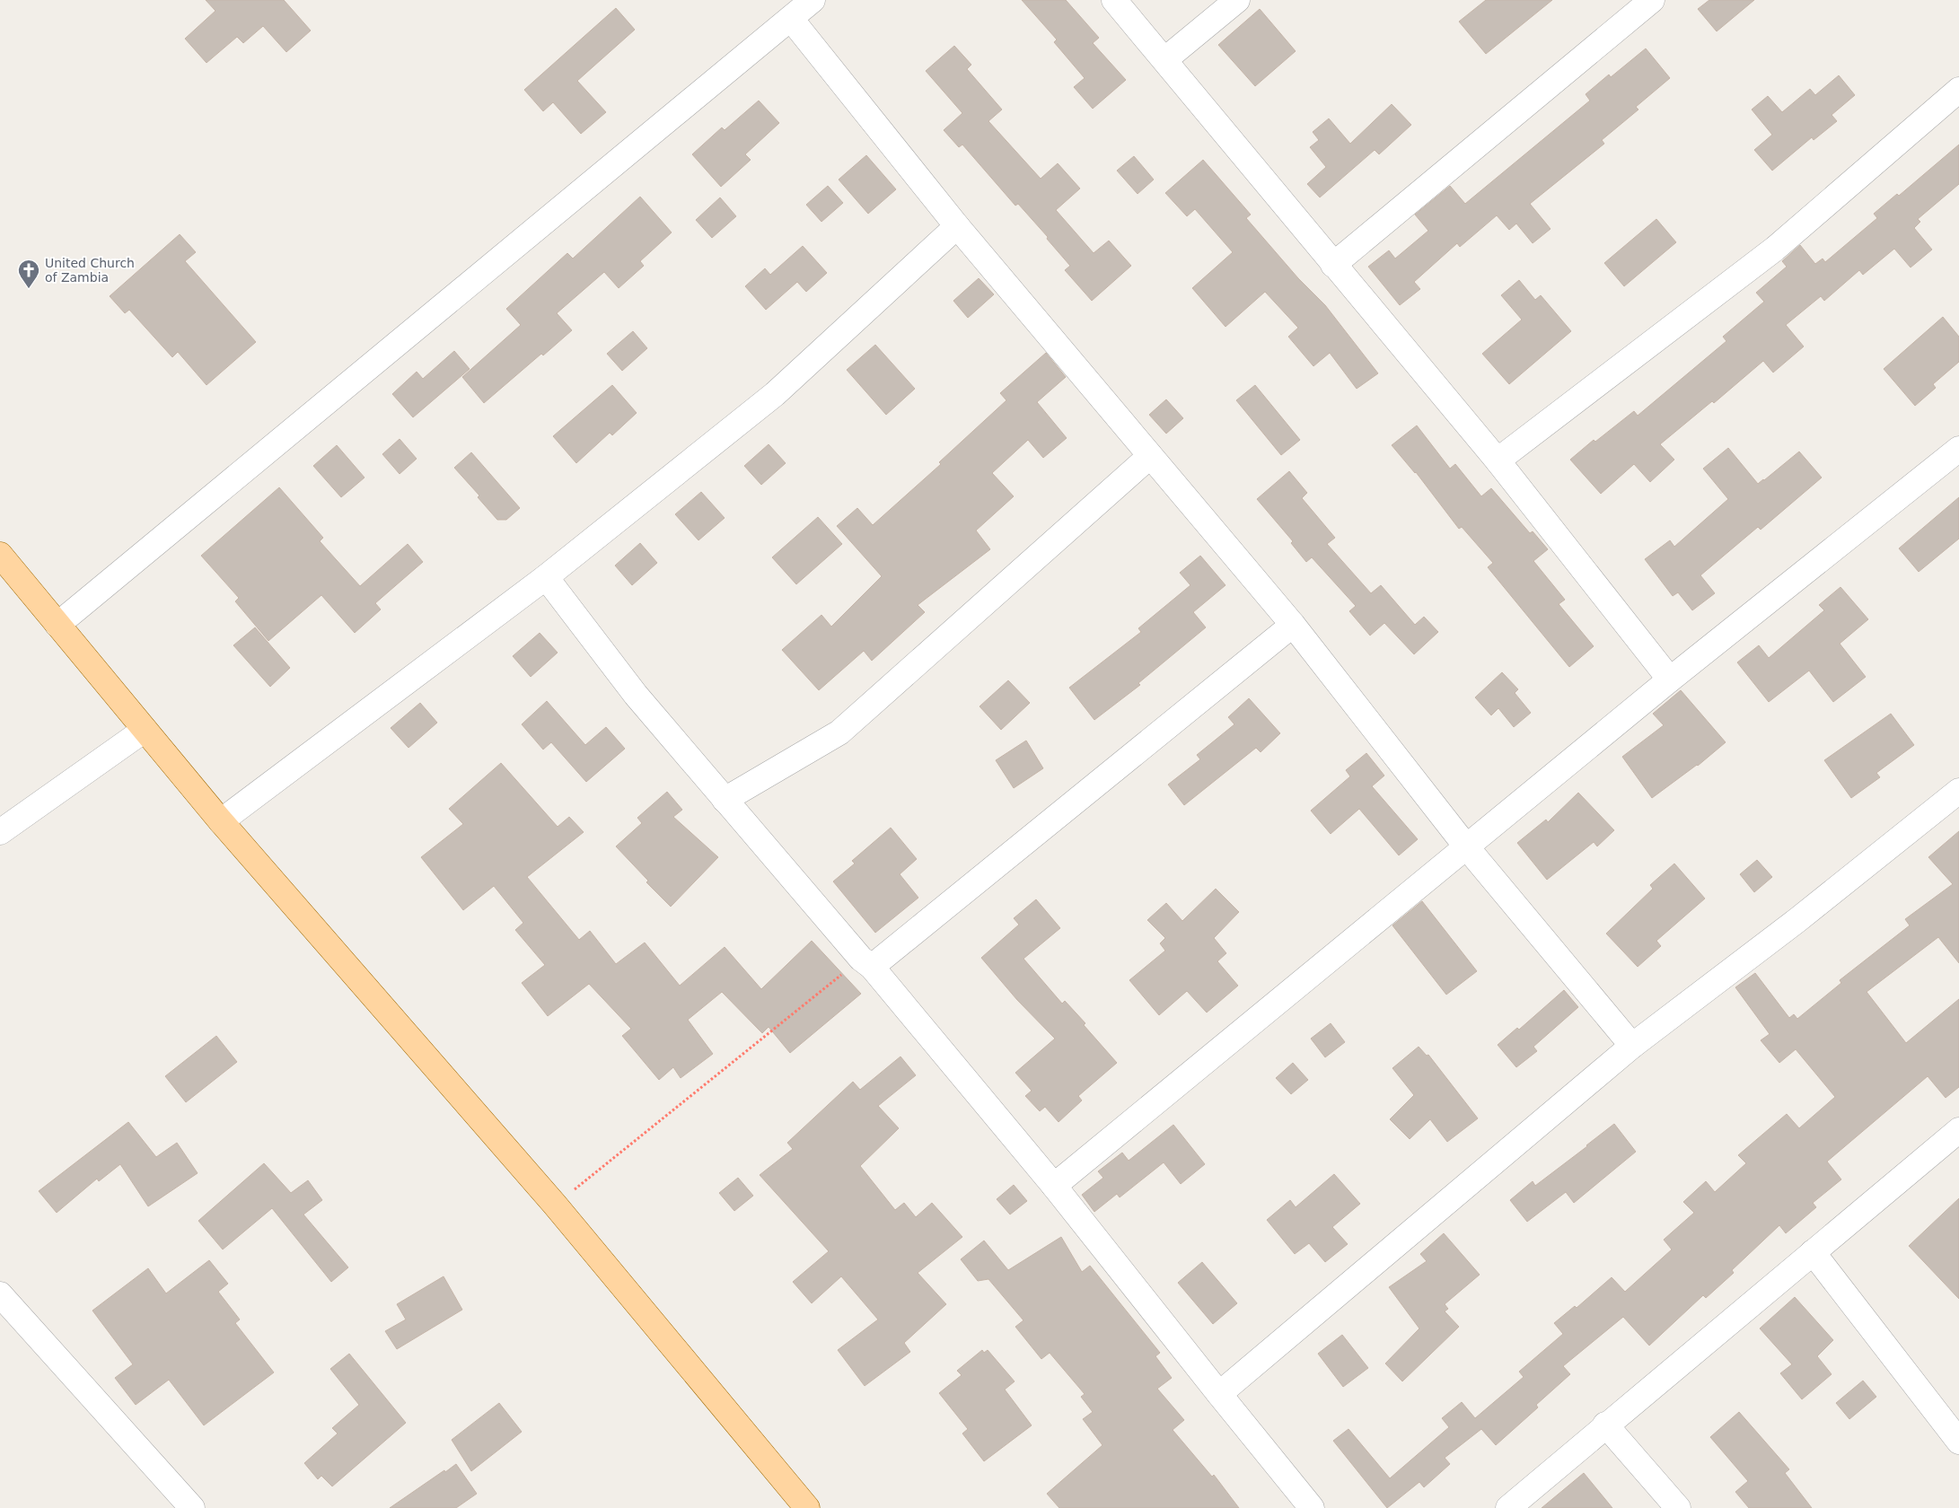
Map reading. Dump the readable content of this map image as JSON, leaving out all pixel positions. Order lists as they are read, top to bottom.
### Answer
{
  "places": {
    "church": ["United Church of Zambia"]
  }
}
